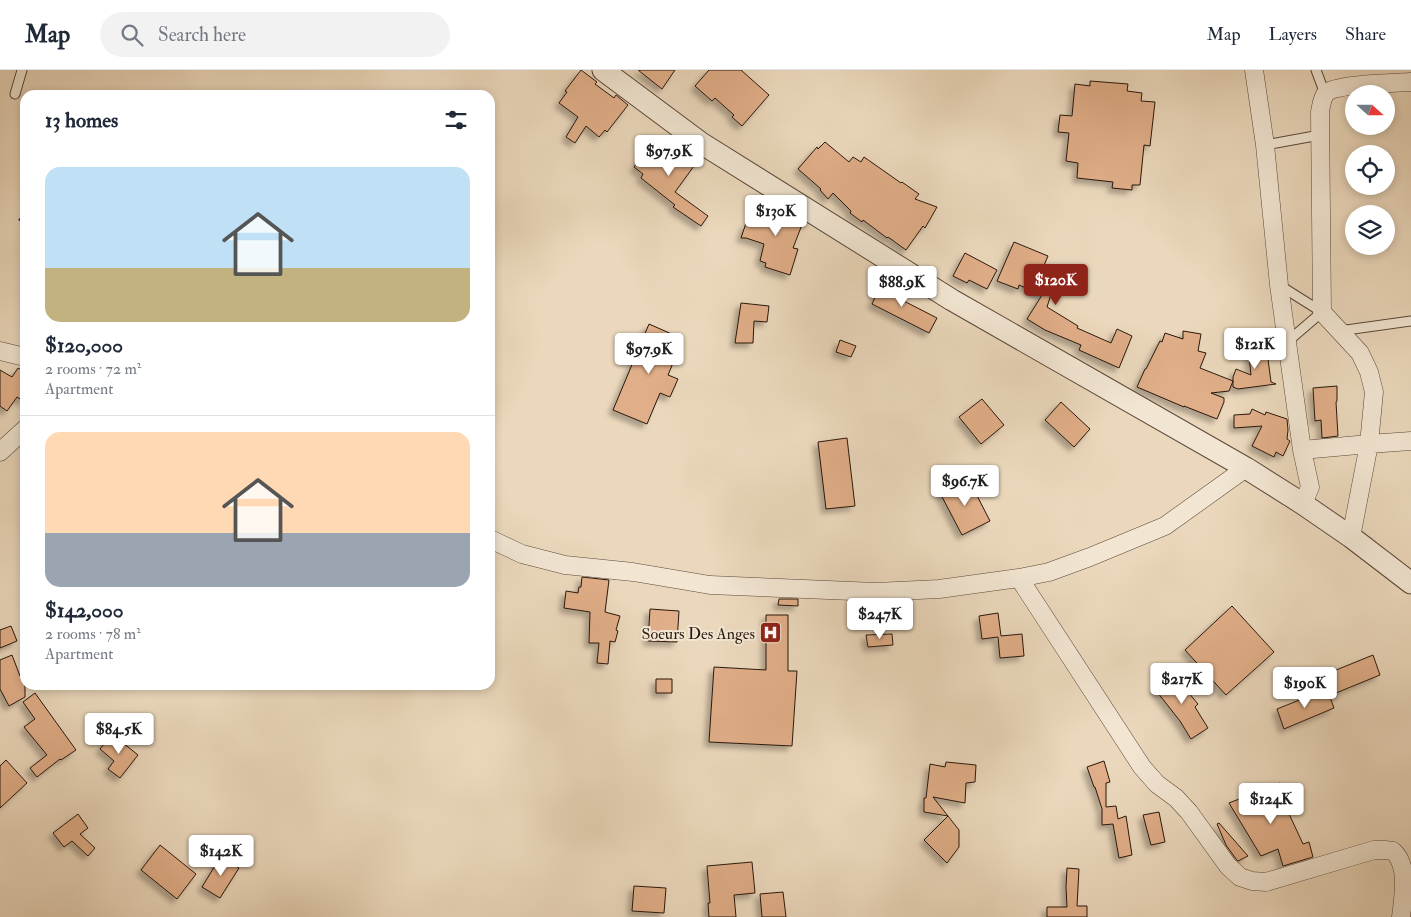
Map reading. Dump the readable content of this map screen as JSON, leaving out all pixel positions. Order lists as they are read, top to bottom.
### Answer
{
  "places": {
    "hospital": ["Soeurs Des Anges"]
  },
  "north": "right",
  "page": {
    "header": "Map",
    "search": "Search here",
    "nav": ["Map", "Layers", "Share"],
    "heading": "13 homes",
    "price": [
      "$97.9K",
      "$130K",
      "$120K",
      "$88.9K",
      "$121K",
      "$97.9K",
      "$96.7K",
      "$247K",
      "$217K",
      "$190K",
      "$84.5K",
      "$124K",
      "$142K"
    ],
    "list": [
      {
        "name": "$120,000",
        "note": "2 rooms · 72 m² · Apartment"
      },
      {
        "name": "$142,000",
        "note": "2 rooms · 78 m² · Apartment"
      }
    ]
  }
}
